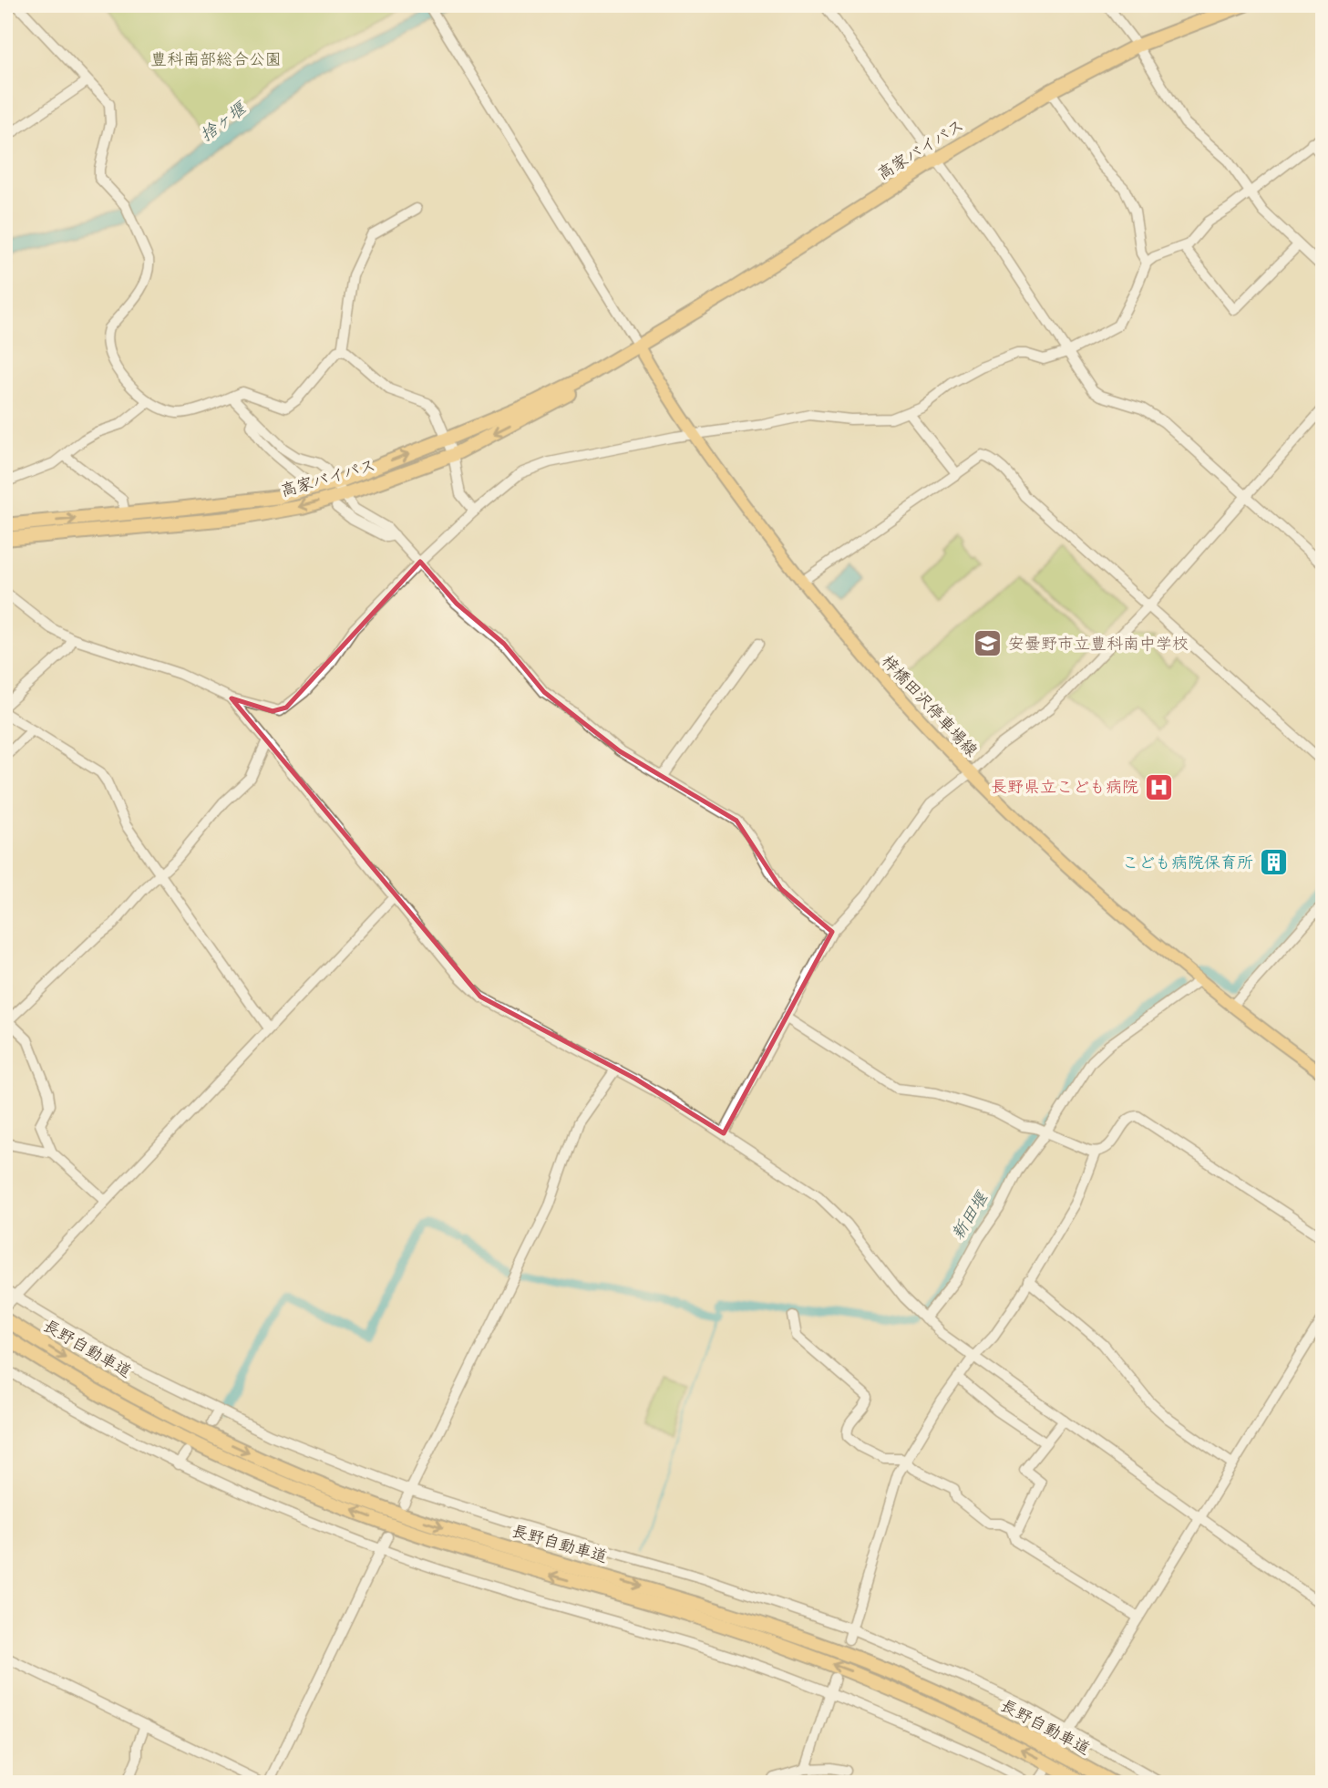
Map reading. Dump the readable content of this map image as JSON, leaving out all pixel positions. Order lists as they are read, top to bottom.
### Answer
{
  "streets": {
    "highway": ["高家バイパス", "長野自動車道"],
    "main road": ["梓橋田沢停車場線"]
  },
  "crossings": [
    ["高家バイパス", "梓橋田沢停車場線"]
  ],
  "water": ["捨ヶ堰", "新田堰"],
  "parks": ["豊科南部総合公園"],
  "places": {
    "school or university": ["安曇野市立豊科南中学校"],
    "hospital": ["長野県立こども病院"],
    "building": ["こども病院保育所"]
  }
}
